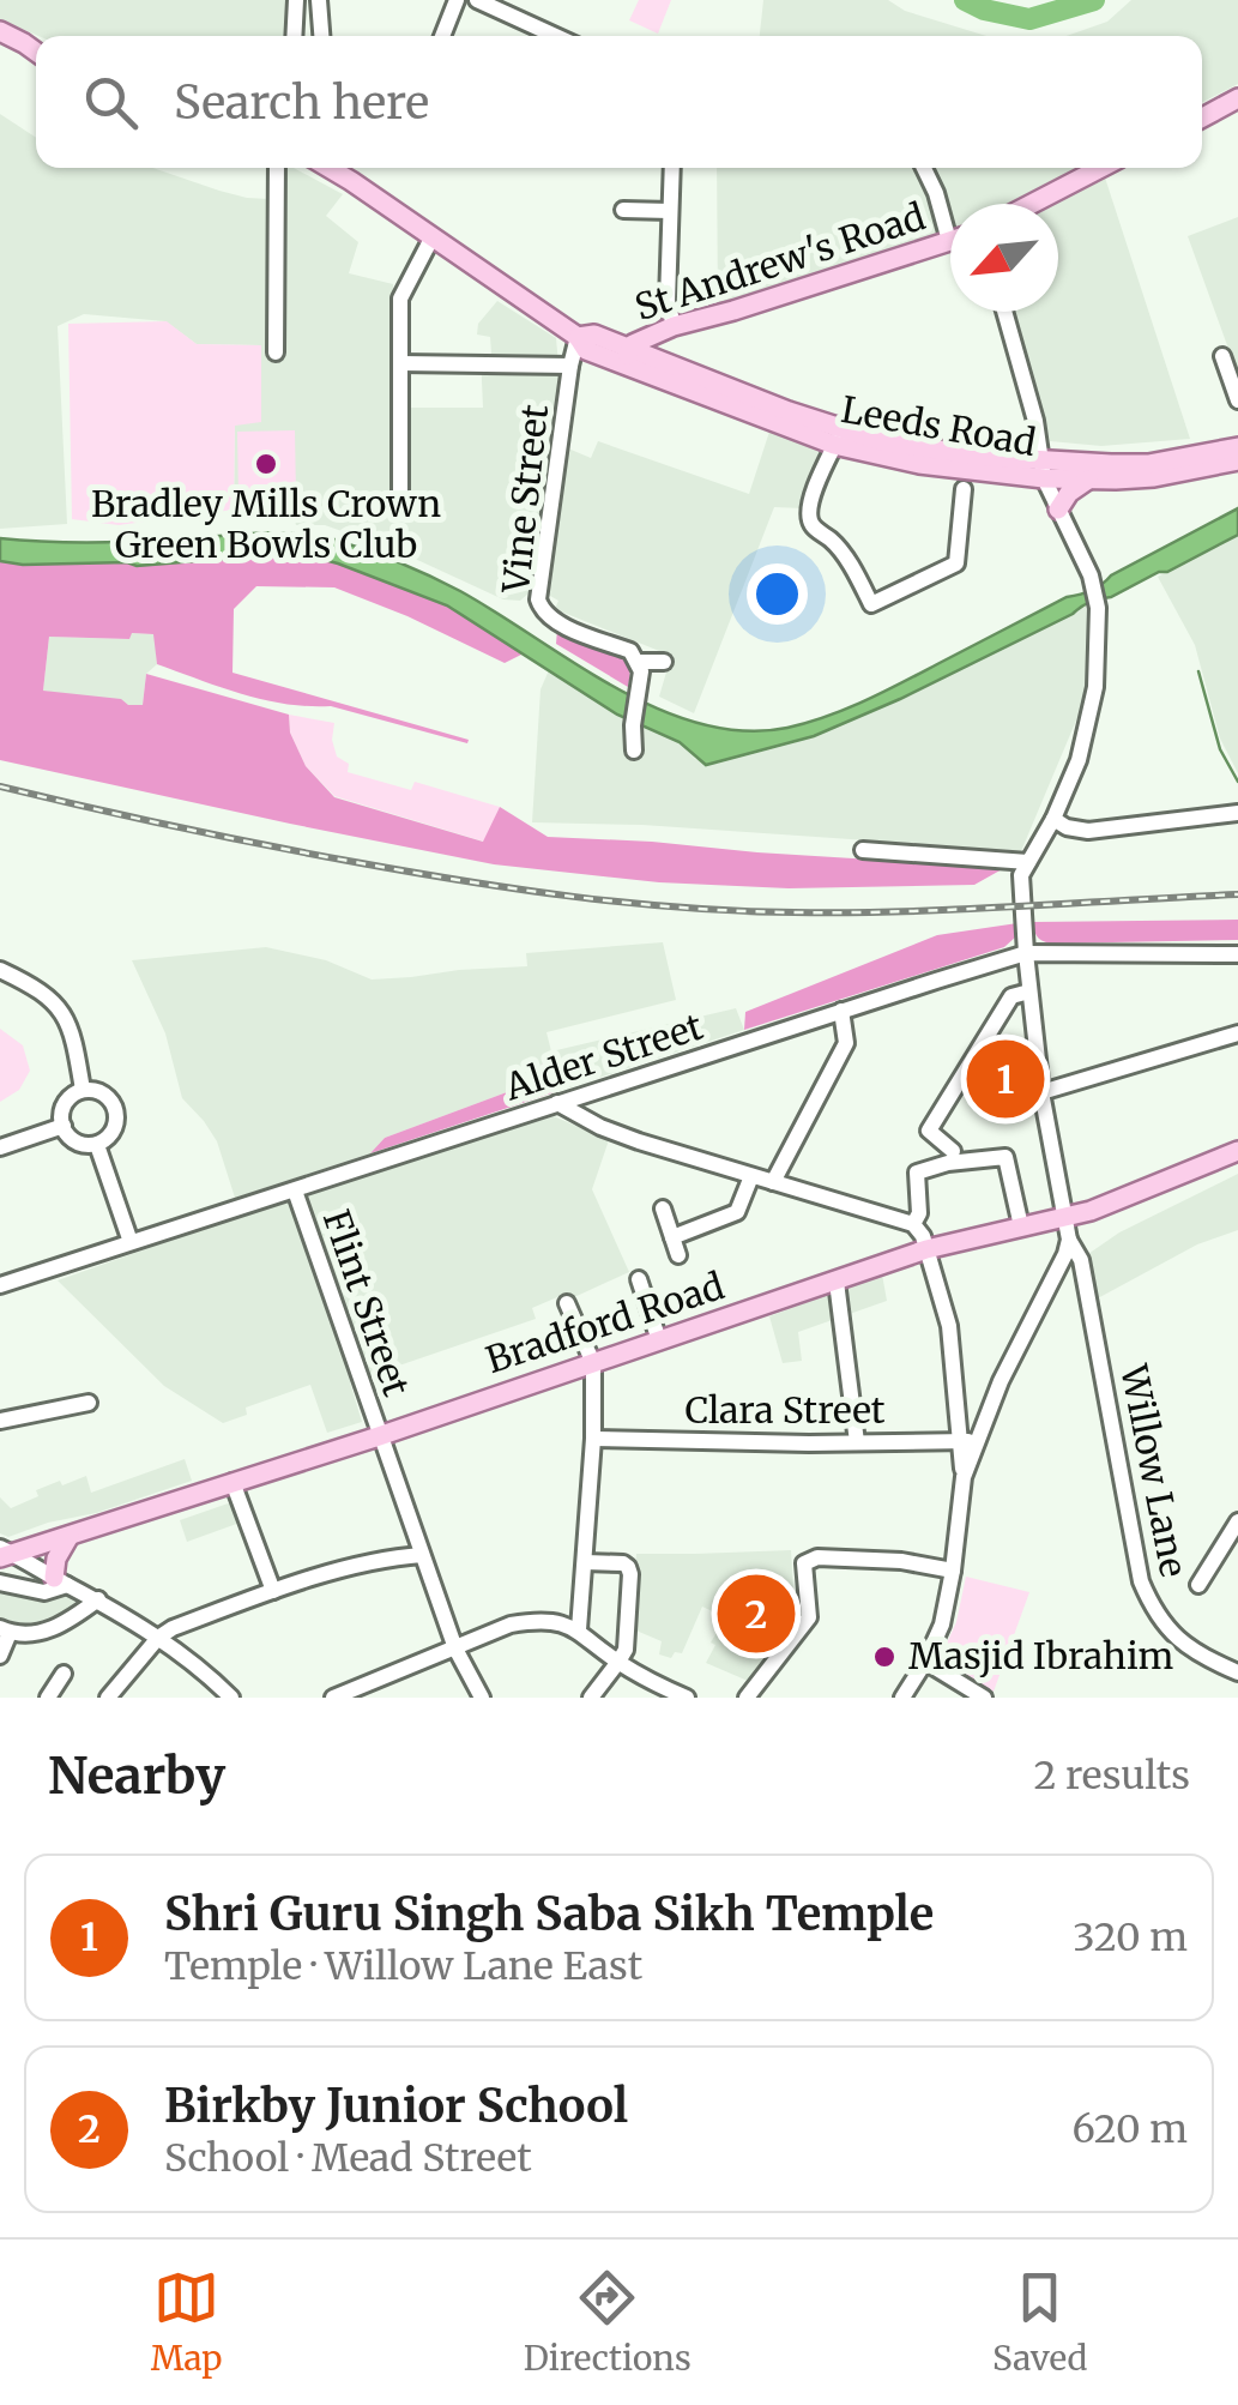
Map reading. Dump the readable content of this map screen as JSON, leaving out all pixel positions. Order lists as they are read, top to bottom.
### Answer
{
  "streets": {
    "main road": ["St Andrew's Road", "Leeds Road", "Bradford Road"],
    "street": [
      "Vine Street",
      "Alder Street",
      "Flint Street",
      "Clara Street",
      "Willow Lane"
    ]
  },
  "crossings": [
    ["St Andrew's Road", "Leeds Road"],
    ["Leeds Road", "Vine Street"],
    ["Alder Street", "Flint Street"],
    ["Alder Street", "Willow Lane"],
    ["Flint Street", "Bradford Road"],
    ["Bradford Road", "Willow Lane"]
  ],
  "places": ["Bradley Mills Crown Green Bowls Club", "Masjid Ibrahim"],
  "north": "bottom left",
  "page": {
    "search": "Search here",
    "pins": ["1", "2"],
    "heading": ["Nearby", "2 results"],
    "list": [
      {
        "mark": "1",
        "name": "Shri Guru Singh Saba Sikh Temple",
        "note": "Temple · Willow Lane East",
        "value": "320 m"
      },
      {
        "mark": "2",
        "name": "Birkby Junior School",
        "note": "School · Mead Street",
        "value": "620 m"
      }
    ],
    "nav": ["Map", "Directions", "Saved"]
  }
}
